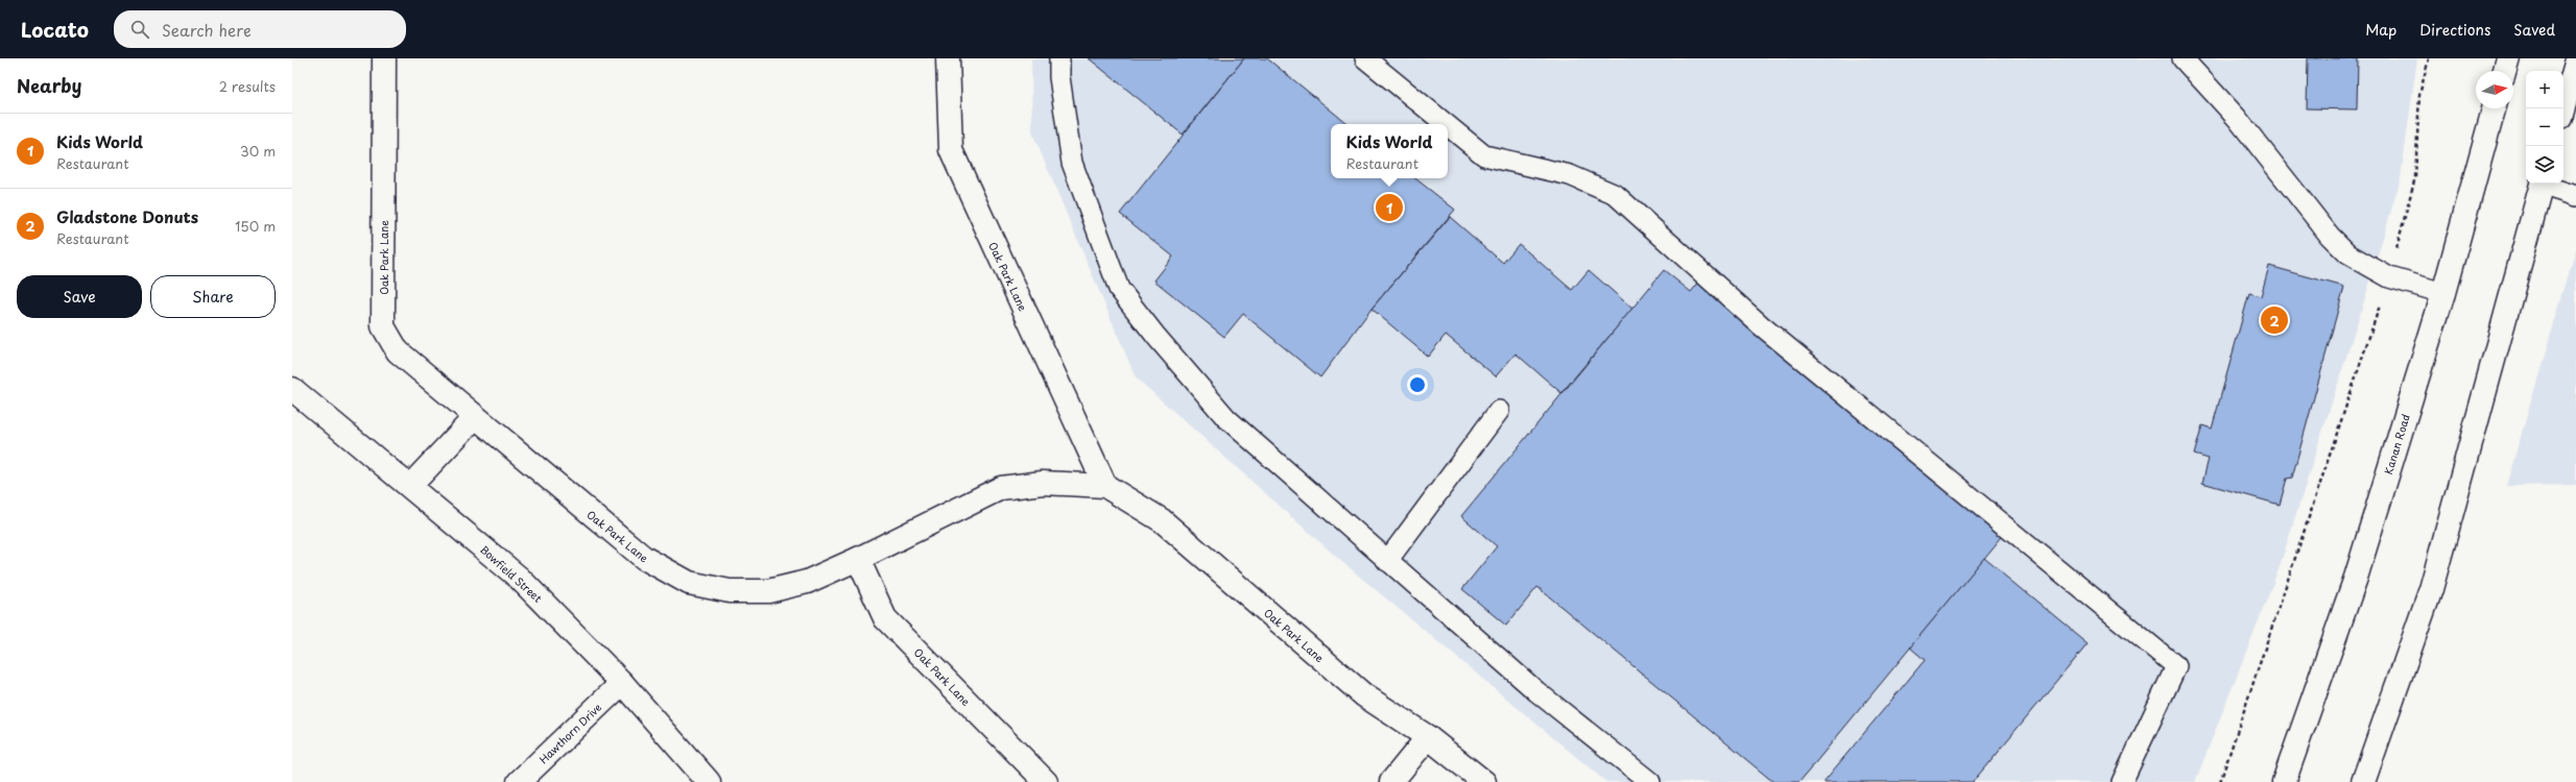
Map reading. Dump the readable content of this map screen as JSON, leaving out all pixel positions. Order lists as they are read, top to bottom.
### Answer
{
  "streets": {
    "street": [
      "Oak Park Lane",
      "Kanan Road",
      "Bowfield Street",
      "Hawthorn Drive"
    ]
  },
  "crossings": [
    ["Bowfield Street", "Hawthorn Drive"]
  ],
  "north": "right",
  "page": {
    "header": "Locato",
    "search": "Search here",
    "nav": ["Map", "Directions", "Saved"],
    "heading": ["Nearby", "2 results"],
    "map_buttons": ["+", "−"],
    "list": [
      {
        "mark": "1",
        "name": "Kids World",
        "note": "Restaurant",
        "value": "30 m"
      },
      {
        "mark": "2",
        "name": "Gladstone Donuts",
        "note": "Restaurant",
        "value": "150 m"
      }
    ],
    "popup": ["Kids World", "Restaurant"],
    "pins": ["1", "2"],
    "buttons": ["Save", "Share"]
  }
}
